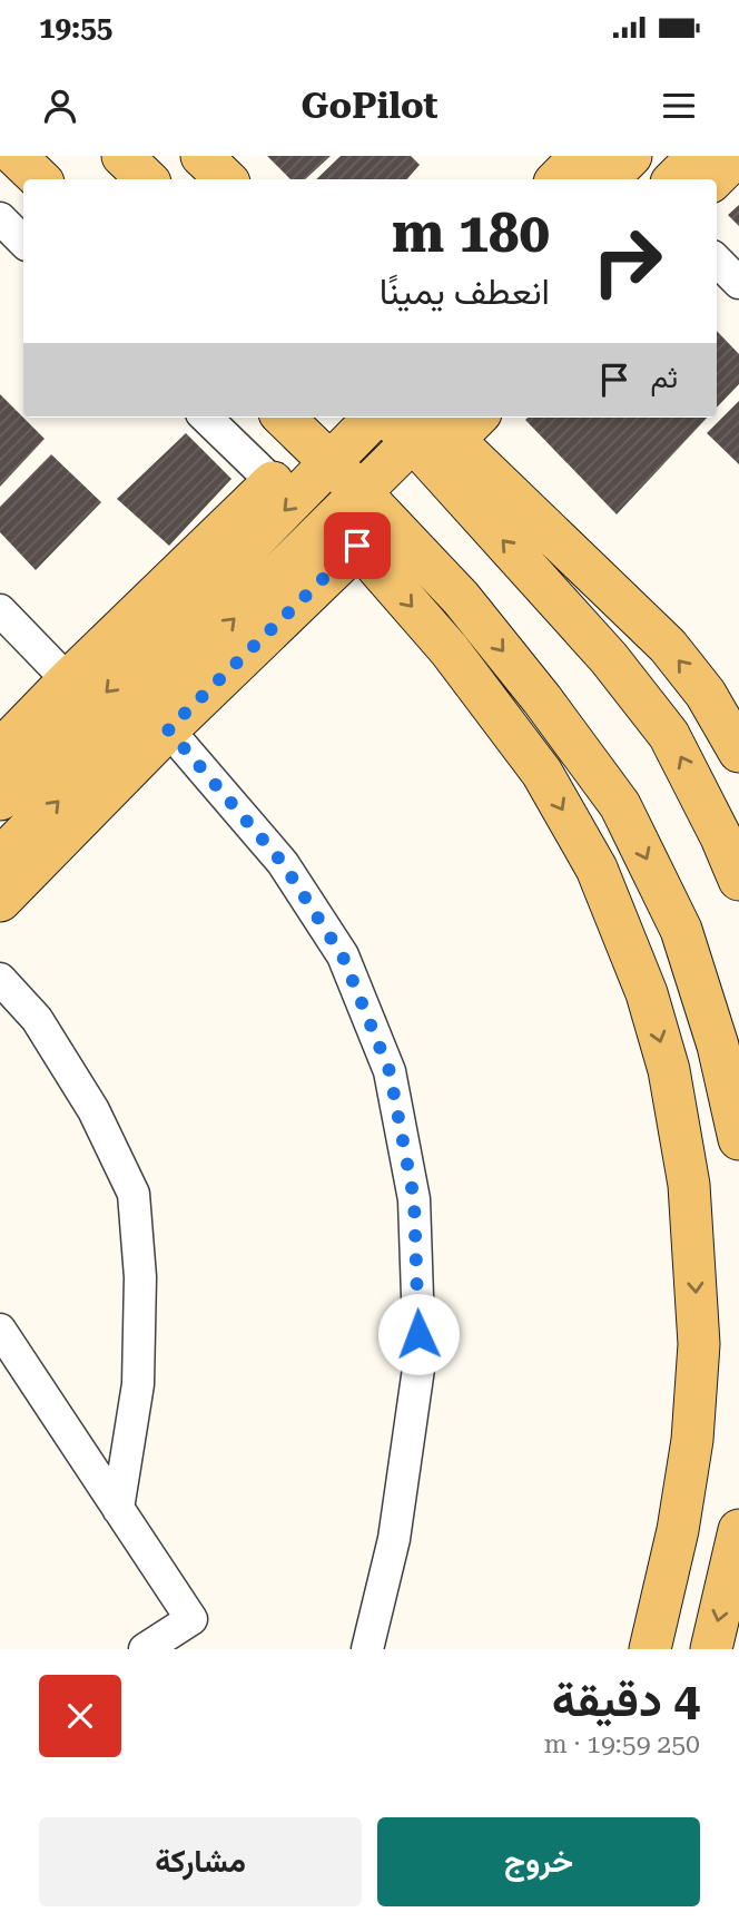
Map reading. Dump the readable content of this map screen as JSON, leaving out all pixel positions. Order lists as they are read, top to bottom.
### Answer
{
  "page": {
    "status": "19:55",
    "header": "GoPilot",
    "turn": ["180 m", "انعطف يمينًا"],
    "then": "ثم",
    "heading": ["4 دقيقة", "250 m · 19:59"],
    "buttons": ["خروج", "مشاركة"]
  }
}
